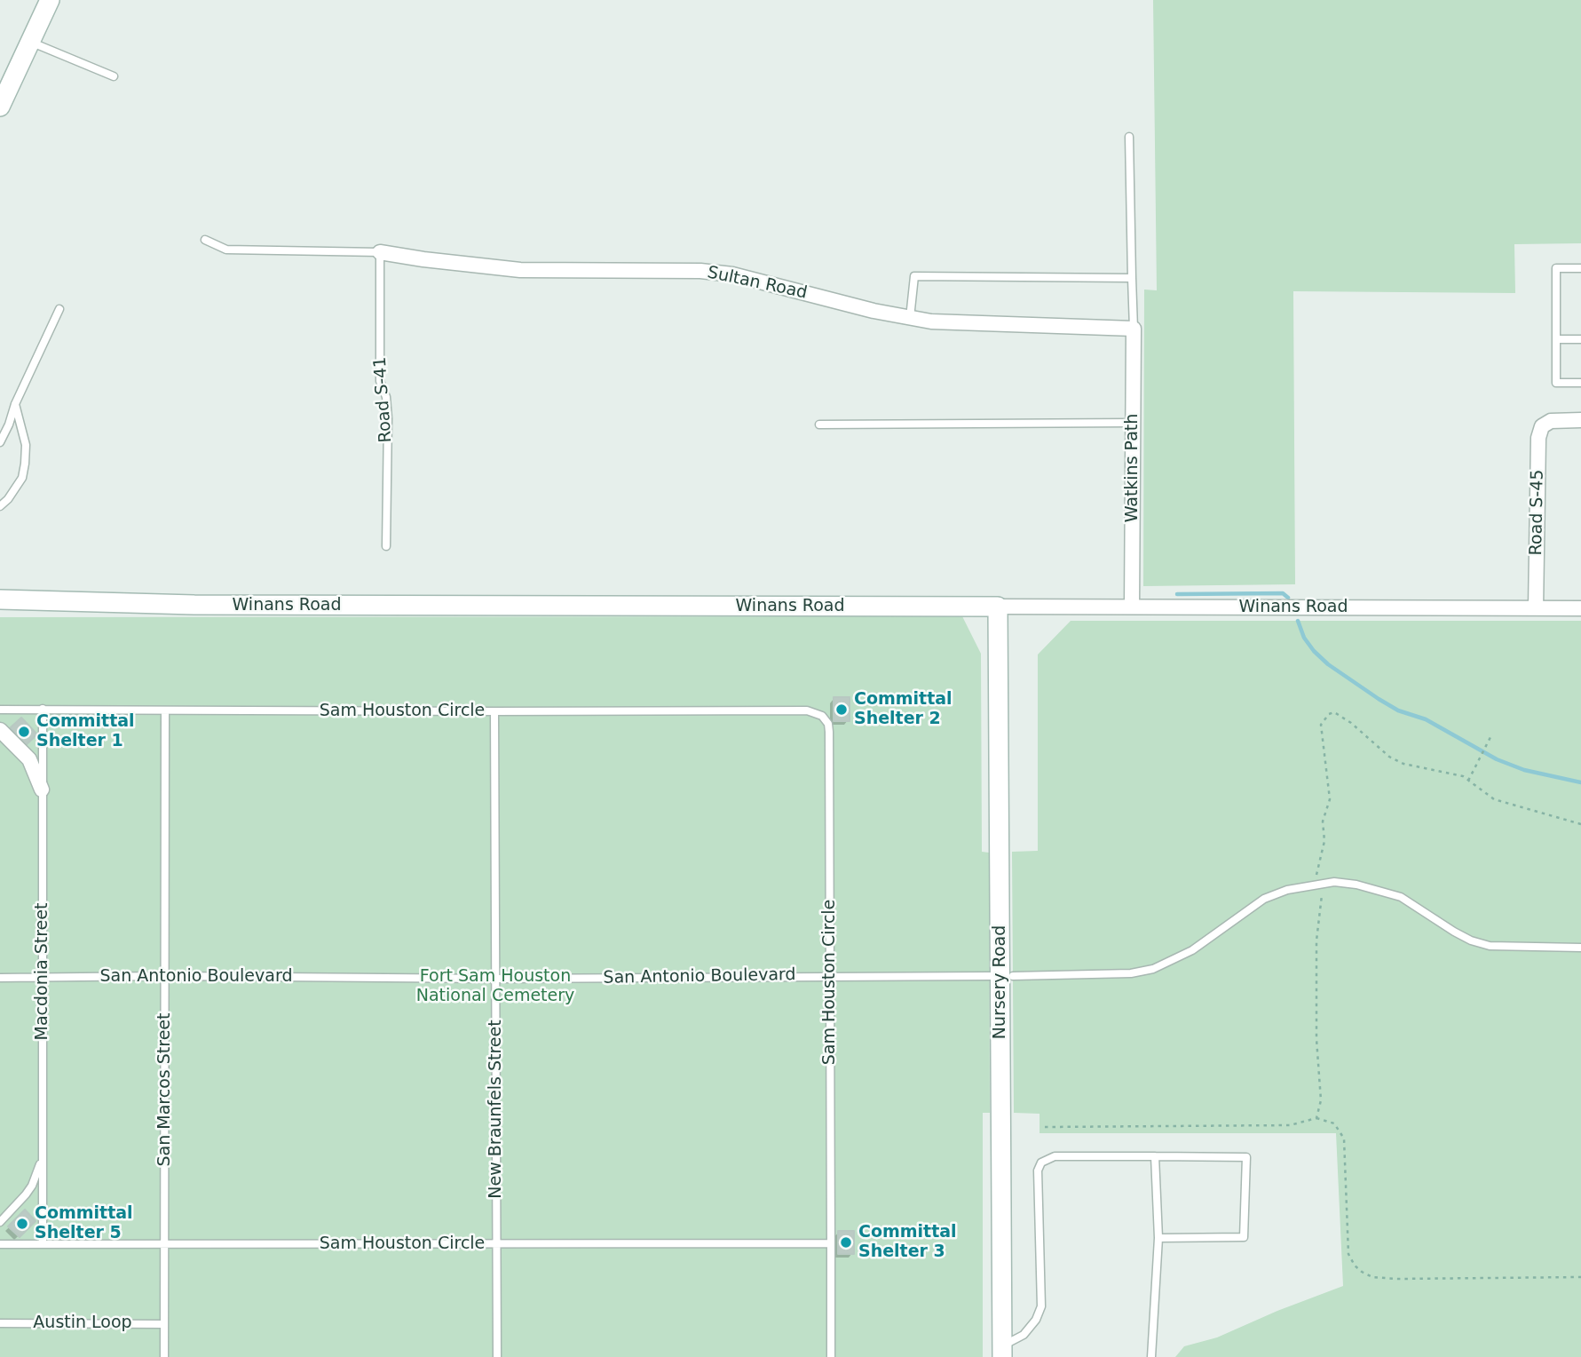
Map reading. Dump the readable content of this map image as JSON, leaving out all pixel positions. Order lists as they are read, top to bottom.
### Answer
{
  "streets": {
    "street": [
      "Sultan Road",
      "Watkins Path",
      "Road S-45",
      "Winans Road",
      "Macdonia Street",
      "Nursery Road"
    ],
    "lane": [
      "Road S-41",
      "Sam Houston Circle",
      "San Antonio Boulevard",
      "San Marcos Street",
      "New Braunfels Street",
      "Austin Loop"
    ]
  },
  "crossings": [
    ["Sultan Road", "Road S-41"],
    ["Sultan Road", "Watkins Path"],
    ["Watkins Path", "Winans Road"],
    ["Road S-45", "Winans Road"],
    ["Winans Road", "Nursery Road"],
    ["Sam Houston Circle", "Macdonia Street"],
    ["Sam Houston Circle", "San Antonio Boulevard"],
    ["Sam Houston Circle", "San Marcos Street"],
    ["Sam Houston Circle", "New Braunfels Street"],
    ["Macdonia Street", "San Antonio Boulevard"],
    ["San Antonio Boulevard", "San Marcos Street"],
    ["San Antonio Boulevard", "New Braunfels Street"],
    ["San Marcos Street", "Austin Loop"]
  ],
  "parks": ["Fort Sam Houston National Cemetery"],
  "places": [
    "Committal Shelter 2",
    "Committal Shelter 1",
    "Committal Shelter 5",
    "Committal Shelter 3"
  ]
}
